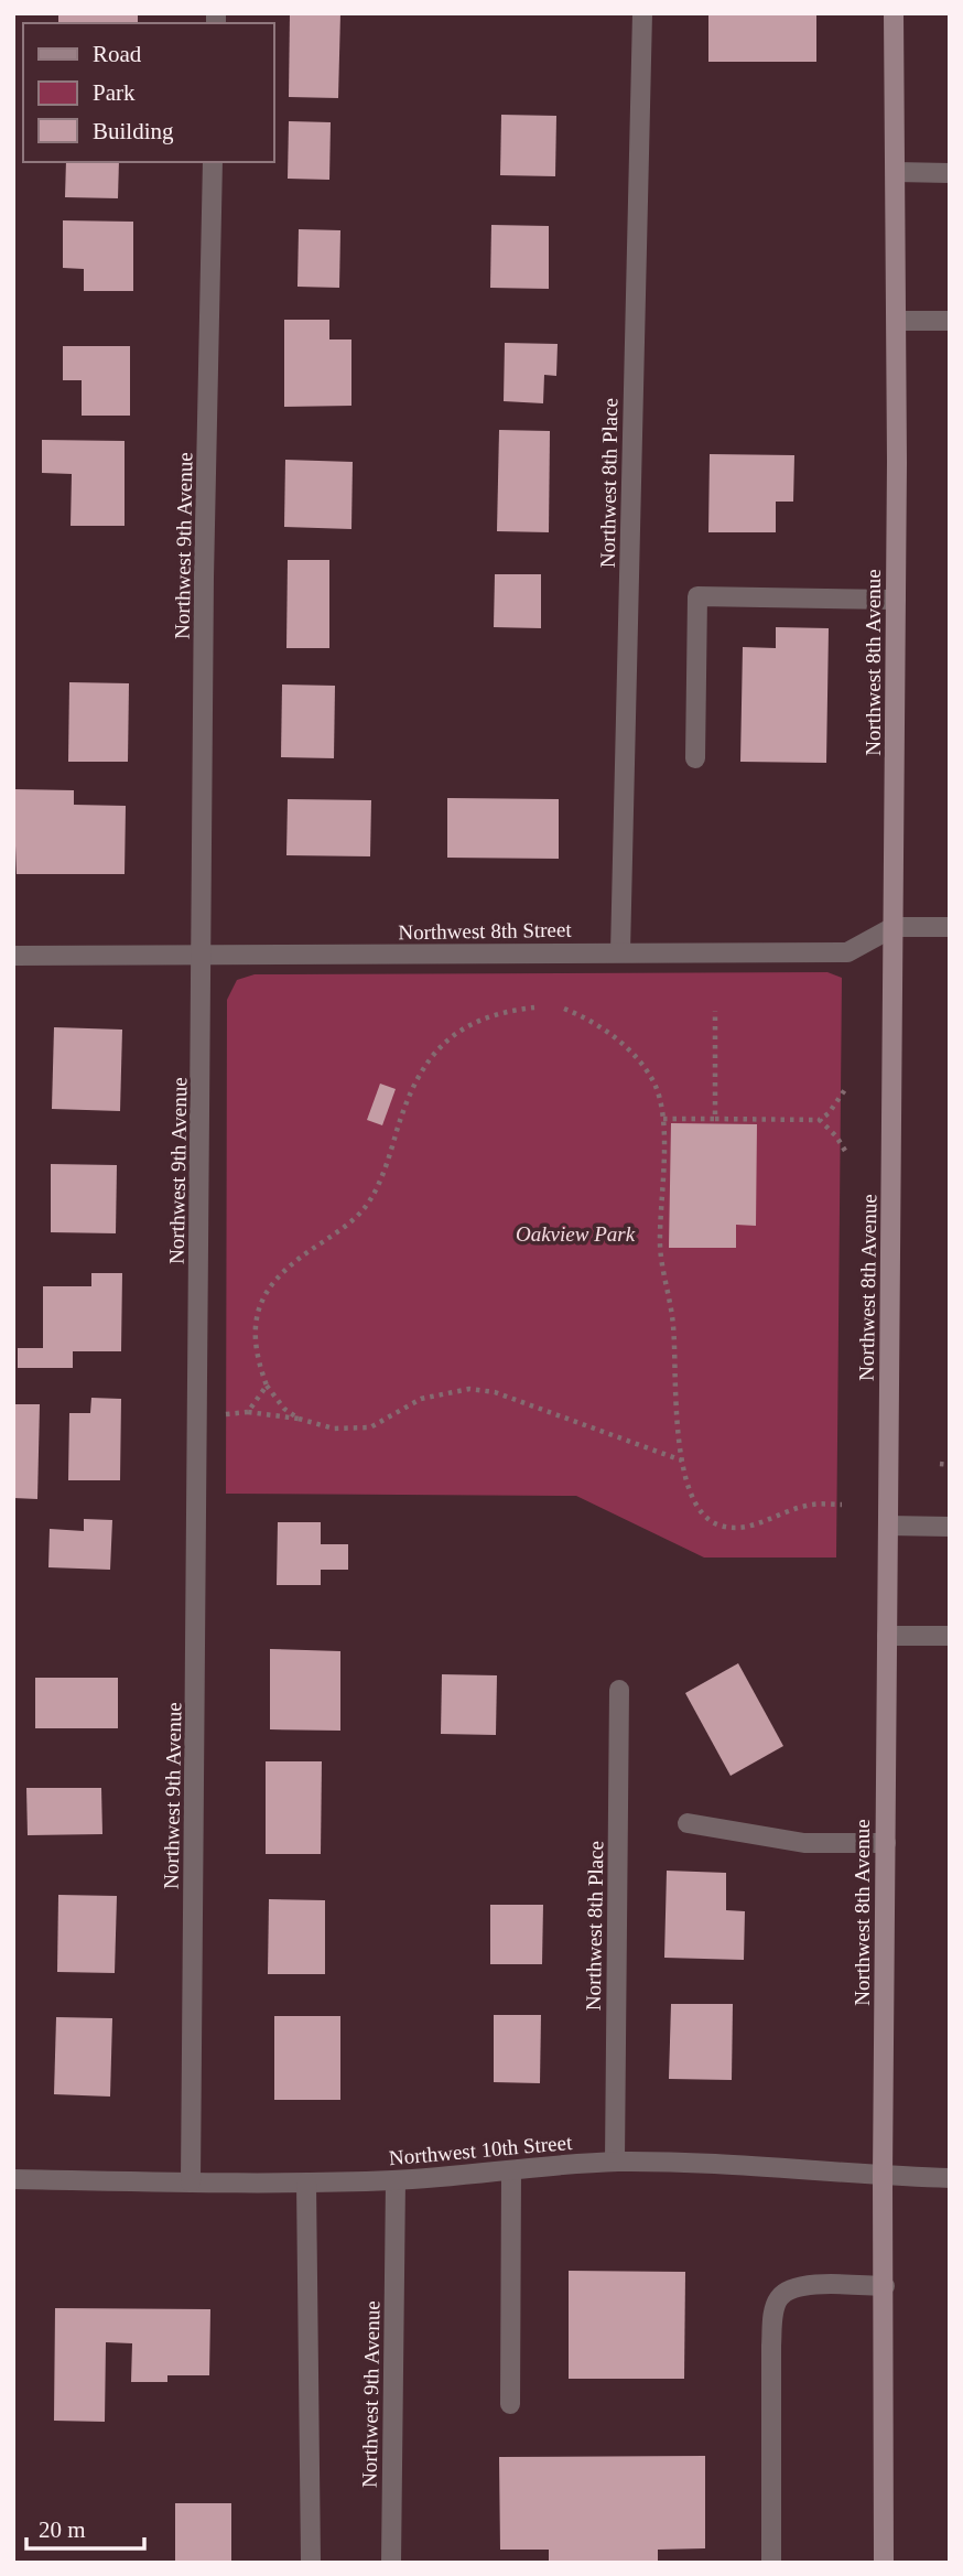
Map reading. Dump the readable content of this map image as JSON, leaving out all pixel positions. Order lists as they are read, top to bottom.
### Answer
{
  "streets": {
    "street": [
      "Northwest 8th Place",
      "Northwest 9th Avenue",
      "Northwest 8th Avenue",
      "Northwest 8th Street",
      "Northwest 10th Street"
    ]
  },
  "crossings": [
    ["Northwest 8th Place", "Northwest 8th Street"],
    ["Northwest 8th Place", "Northwest 10th Street"],
    ["Northwest 9th Avenue", "Northwest 8th Street"],
    ["Northwest 9th Avenue", "Northwest 10th Street"],
    ["Northwest 8th Avenue", "Northwest 8th Street"],
    ["Northwest 8th Avenue", "Northwest 10th Street"]
  ],
  "parks": ["Oakview Park"],
  "legend": ["Road", "Park", "Building"],
  "scale_bar": "20 m"
}
